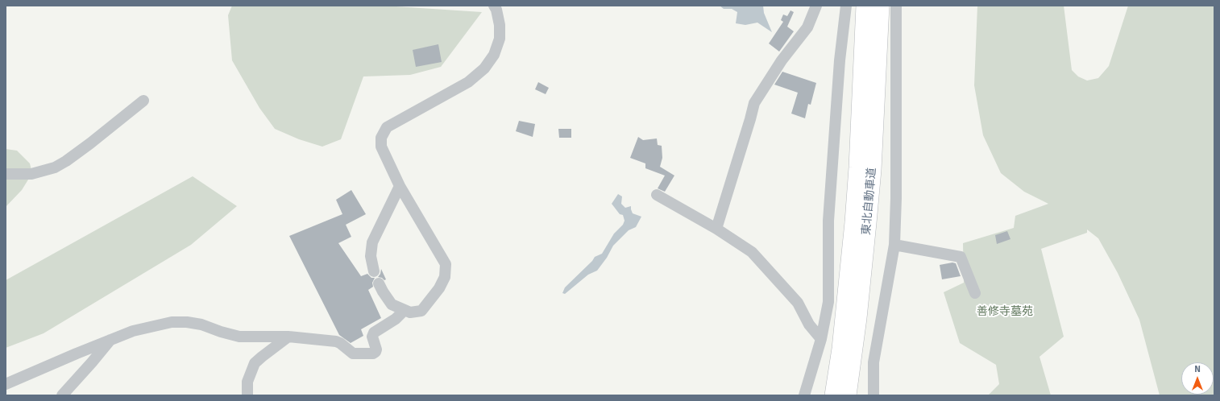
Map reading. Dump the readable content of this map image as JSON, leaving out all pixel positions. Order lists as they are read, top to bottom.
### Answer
{
  "streets": {
    "highway": ["東北自動車道"]
  },
  "parks": ["善修寺墓苑"],
  "north": "top"
}
